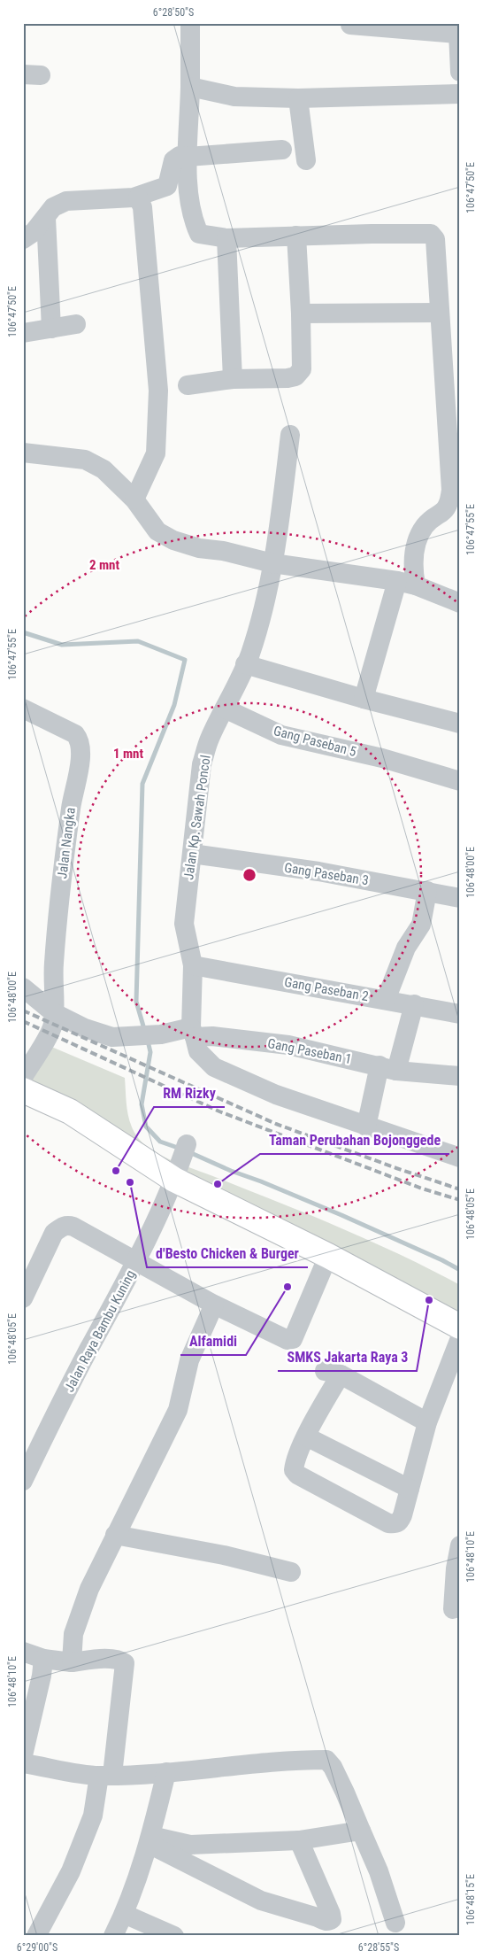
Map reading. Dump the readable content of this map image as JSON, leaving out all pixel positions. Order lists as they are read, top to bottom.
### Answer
{
  "streets": {
    "street": [
      "Gang Paseban 5",
      "Jalan Kp. Sawah Poncol",
      "Jalan Nangka",
      "Gang Paseban 3",
      "Gang Paseban 2",
      "Gang Paseban 1",
      "Jalan Raya Bambu Kuning"
    ]
  },
  "crossings": [
    ["Gang Paseban 5", "Jalan Kp. Sawah Poncol"],
    ["Jalan Kp. Sawah Poncol", "Gang Paseban 3"],
    ["Jalan Kp. Sawah Poncol", "Gang Paseban 2"],
    ["Jalan Kp. Sawah Poncol", "Gang Paseban 1"],
    ["Jalan Nangka", "Gang Paseban 1"]
  ],
  "places": [
    "RM Rizky",
    "d'Besto Chicken & Burger",
    "Taman Perubahan Bojonggede",
    "Alfamidi",
    "SMKS Jakarta Raya 3"
  ],
  "coordinates": [
    "6°28'50\"S",
    "106°47'50\"E",
    "106°47'55\"E",
    "106°48'00\"E",
    "106°48'05\"E",
    "106°48'10\"E",
    "106°48'15\"E",
    "6°29'00\"S",
    "6°28'55\"S"
  ],
  "rings": ["2 mnt", "1 mnt"]
}
